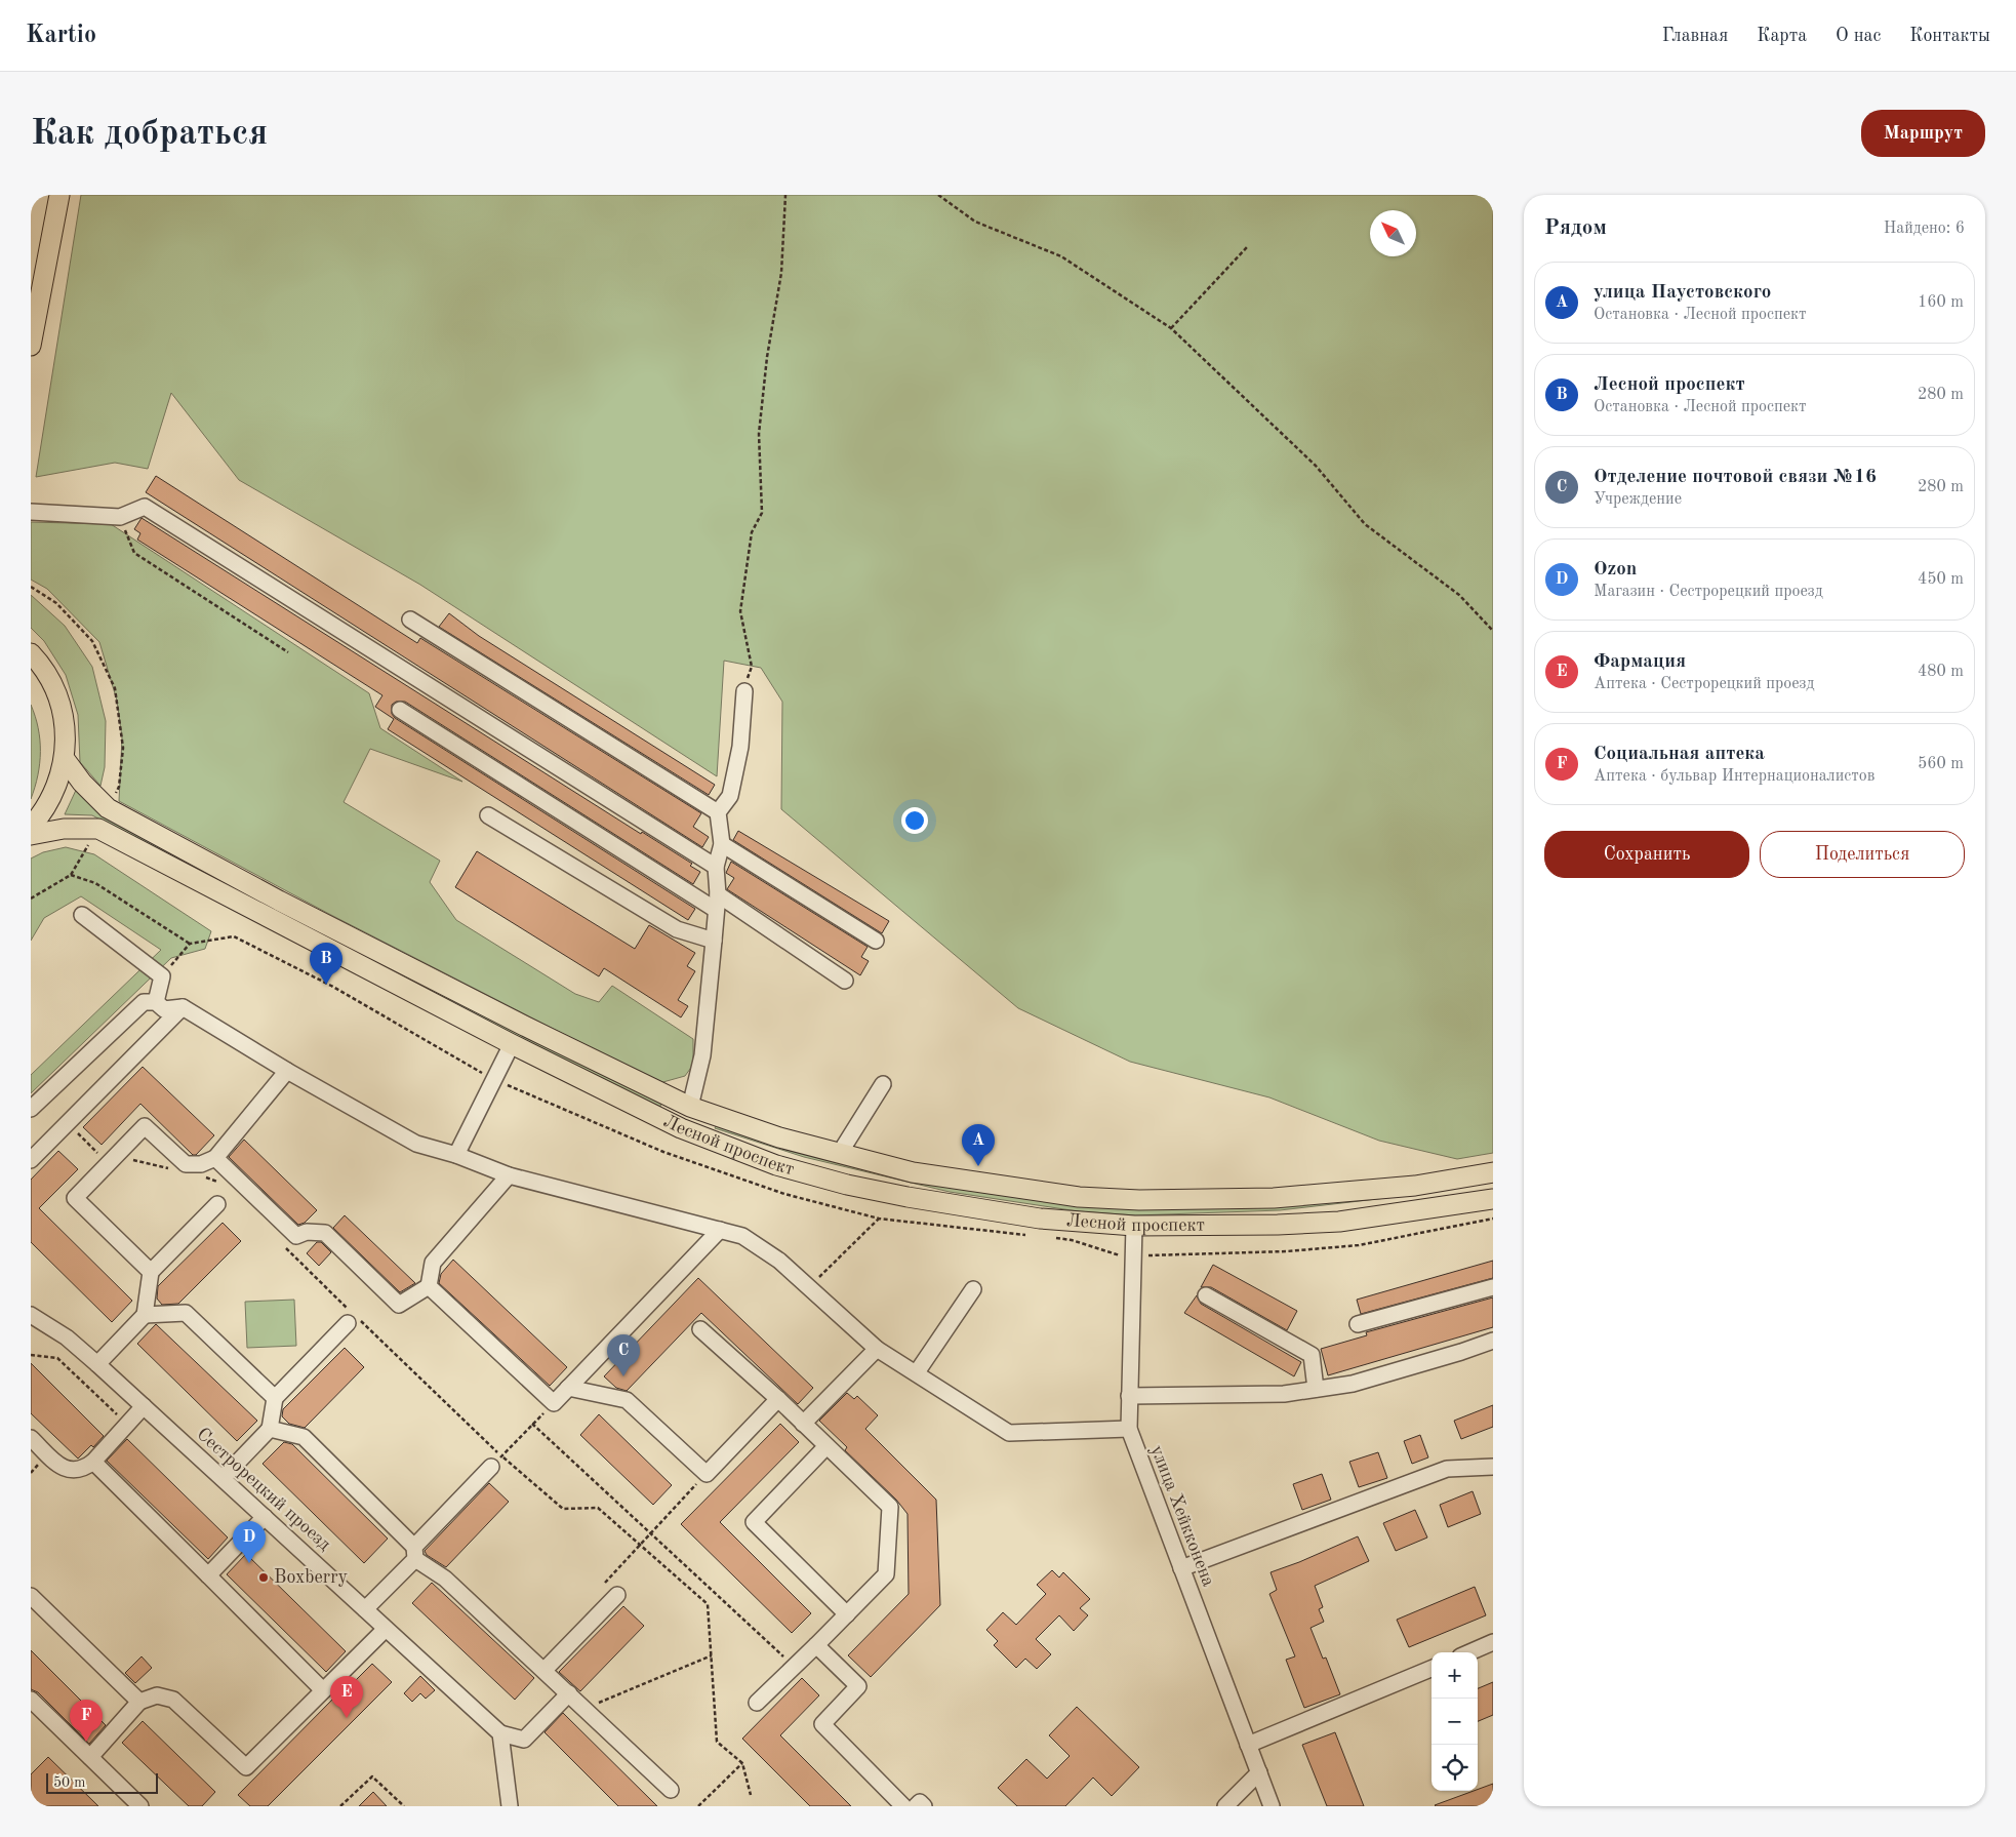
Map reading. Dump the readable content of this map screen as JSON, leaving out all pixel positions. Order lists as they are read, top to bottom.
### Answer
{
  "streets": {
    "main road": ["Лесной проспект"],
    "street": ["Сестрорецкий проезд", "улица Хейкконена"]
  },
  "crossings": [
    ["Лесной проспект", "улица Хейкконена"]
  ],
  "places": ["Boxberry"],
  "scale_bar": "50 m",
  "north": "top left",
  "page": {
    "header": "Kartio",
    "nav": [
      "Главная",
      "Карта",
      "О нас",
      "Контакты"
    ],
    "buttons": [
      "Маршрут",
      ["Сохранить", "Поделиться"]
    ],
    "title": "Как добраться",
    "heading": ["Рядом", "Найдено: 6"],
    "list": [
      {
        "mark": "A",
        "name": "улица Паустовского",
        "note": "Остановка · Лесной проспект",
        "value": "160 m"
      },
      {
        "mark": "B",
        "name": "Лесной проспект",
        "note": "Остановка · Лесной проспект",
        "value": "280 m"
      },
      {
        "mark": "C",
        "name": "Отделение почтовой связи №16",
        "note": "Учреждение",
        "value": "280 m"
      },
      {
        "mark": "D",
        "name": "Ozon",
        "note": "Магазин · Сестрорецкий проезд",
        "value": "450 m"
      },
      {
        "mark": "E",
        "name": "Фармация",
        "note": "Аптека · Сестрорецкий проезд",
        "value": "480 m"
      },
      {
        "mark": "F",
        "name": "Социальная аптека",
        "note": "Аптека · бульвар Интернационалистов",
        "value": "560 m"
      }
    ],
    "pins": [
      "B",
      "A",
      "C",
      "D",
      "E",
      "F"
    ],
    "map_buttons": ["+", "−"],
    "scale": "50 m"
  }
}
